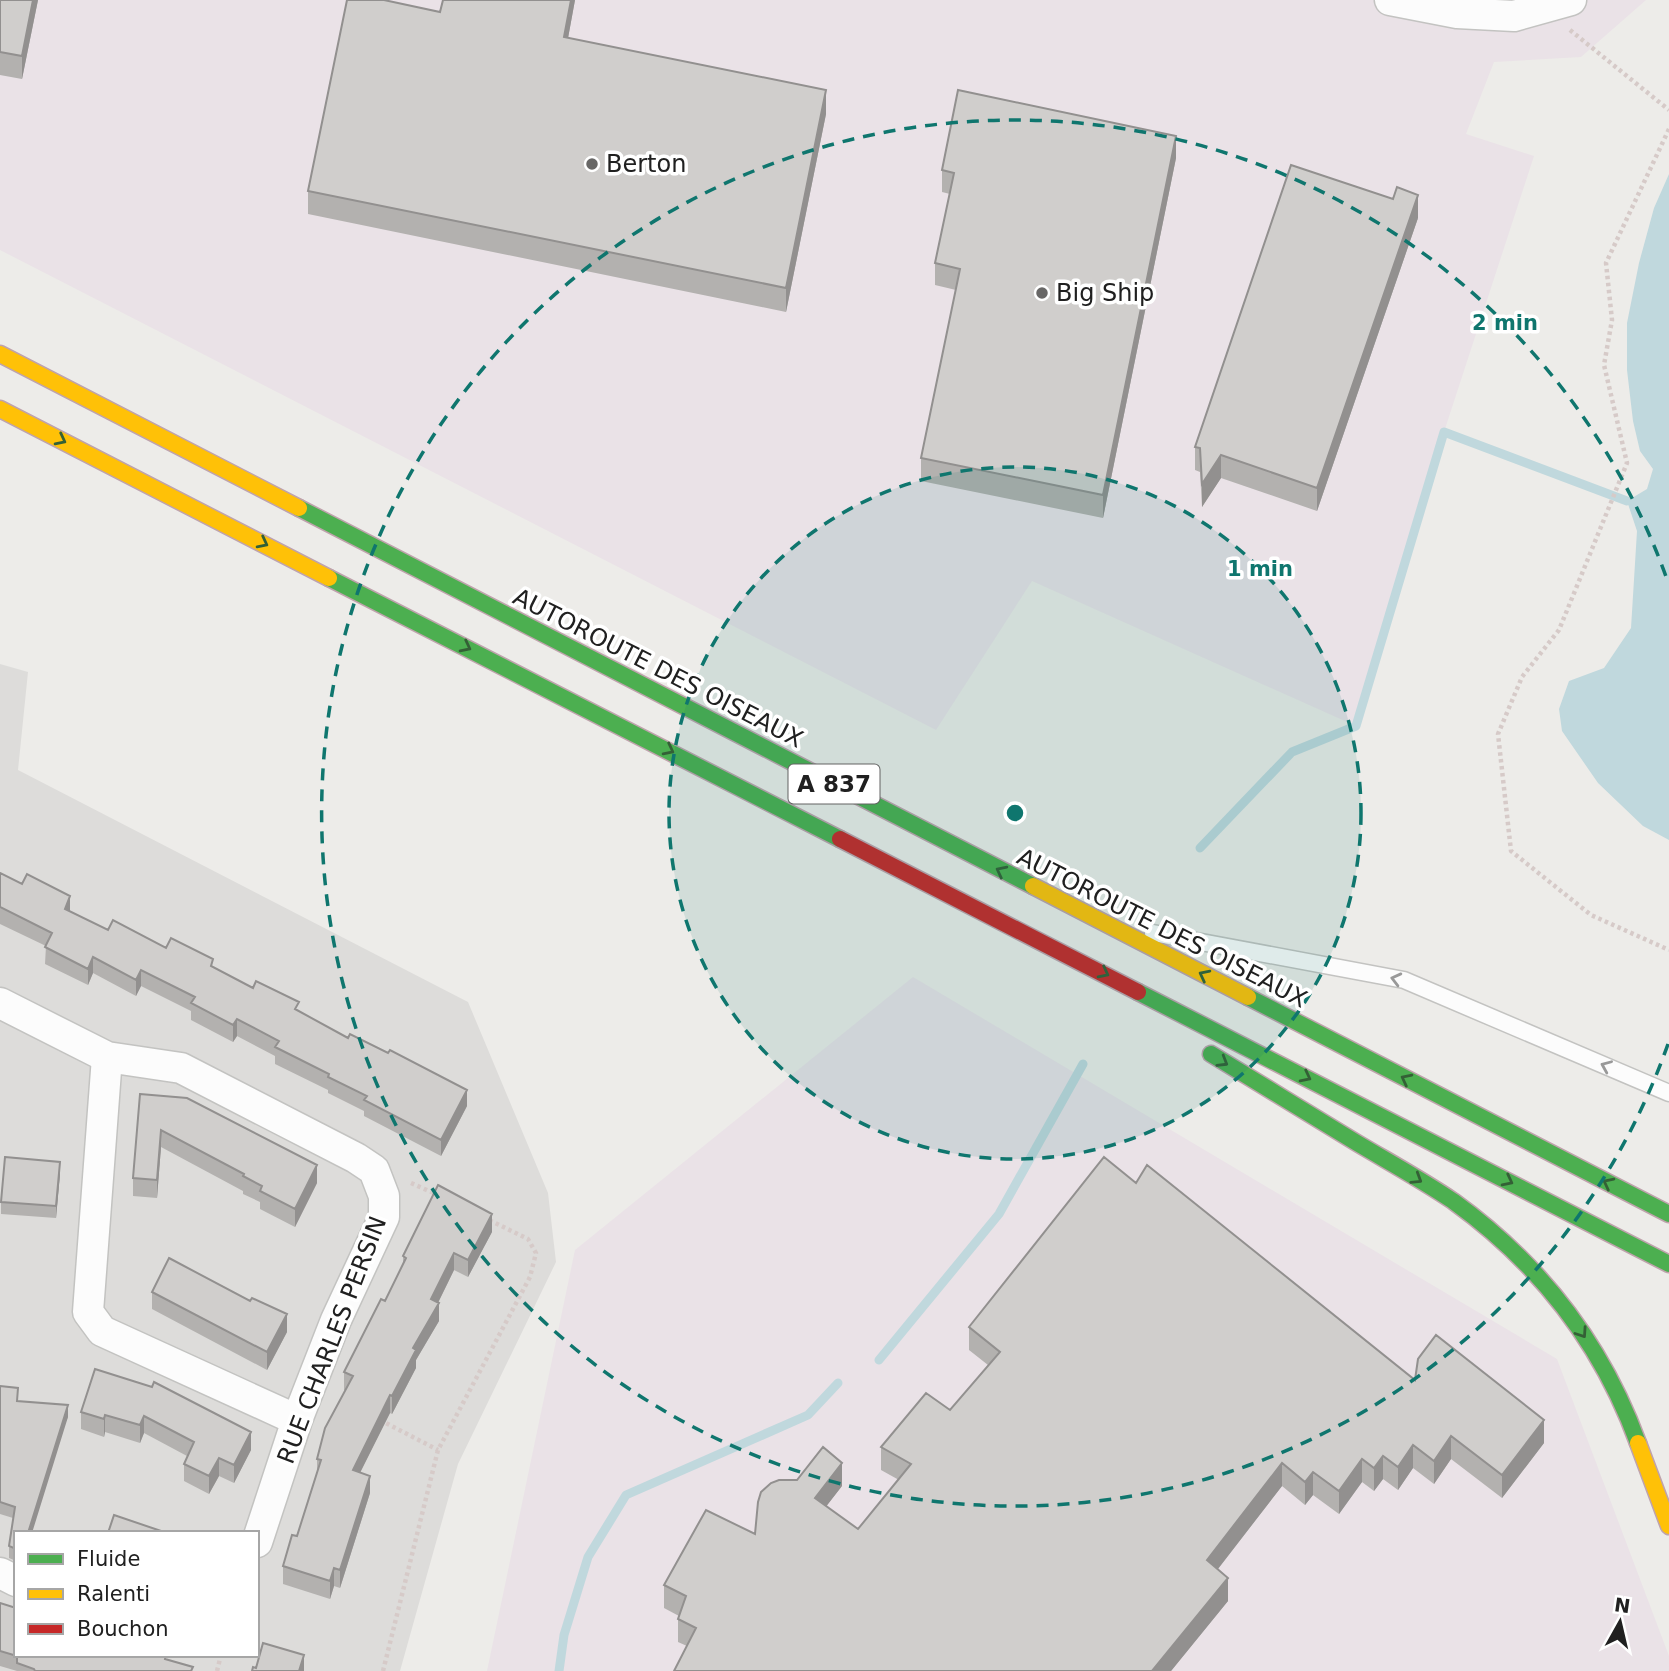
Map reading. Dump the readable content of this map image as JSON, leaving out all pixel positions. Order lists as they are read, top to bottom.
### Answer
{
  "streets": {
    "highway": ["AUTOROUTE DES OISEAUX", "A 837"],
    "street": ["RUE CHARLES PERSIN"]
  },
  "places": ["Berton", "Big Ship"],
  "legend": ["Fluide", "Ralenti", "Bouchon"],
  "north": "top",
  "rings": ["2 min", "1 min"]
}
